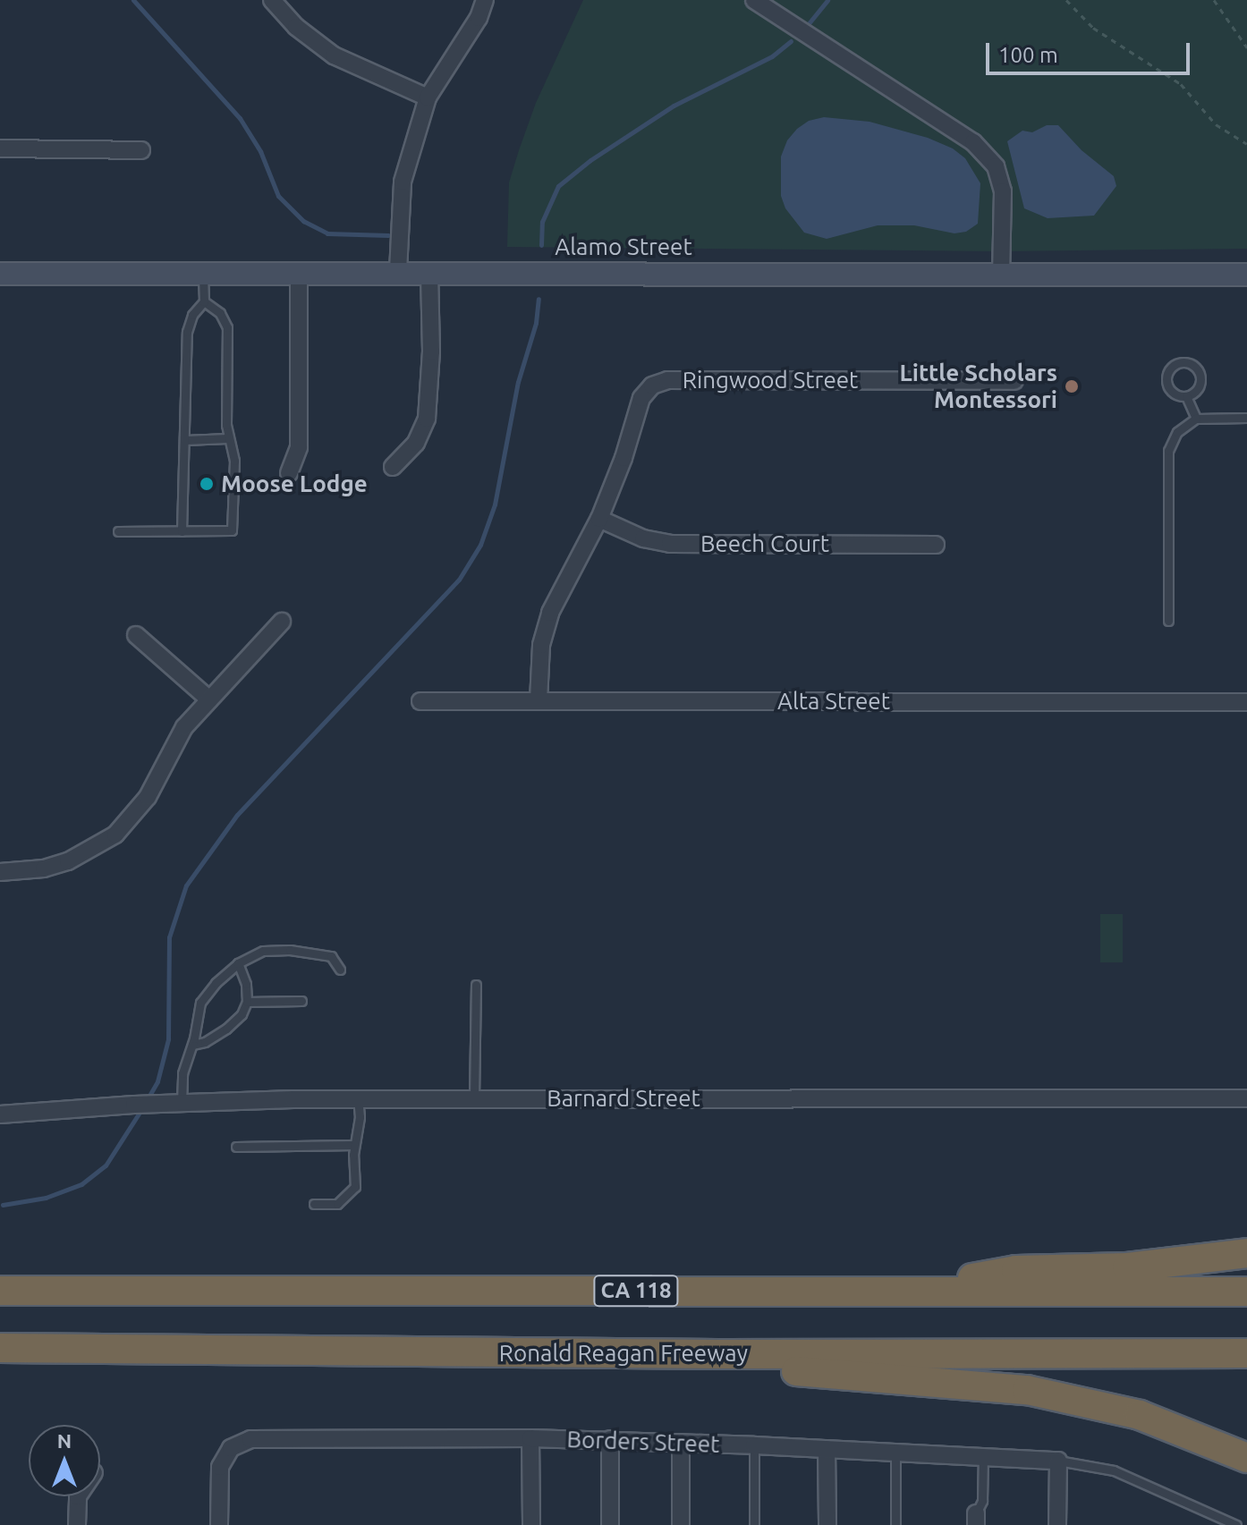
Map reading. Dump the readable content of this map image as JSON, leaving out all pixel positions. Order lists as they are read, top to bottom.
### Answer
{
  "streets": {
    "highway": ["CA 118", "Ronald Reagan Freeway"],
    "main road": ["Alamo Street"],
    "street": [
      "Ringwood Street",
      "Beech Court",
      "Alta Street",
      "Barnard Street",
      "Borders Street"
    ]
  },
  "crossings": [
    ["Ringwood Street", "Beech Court"],
    ["Ringwood Street", "Alta Street"]
  ],
  "places": ["Little Scholars Montessori", "Moose Lodge"],
  "scale_bar": "100 m",
  "north": "top"
}
